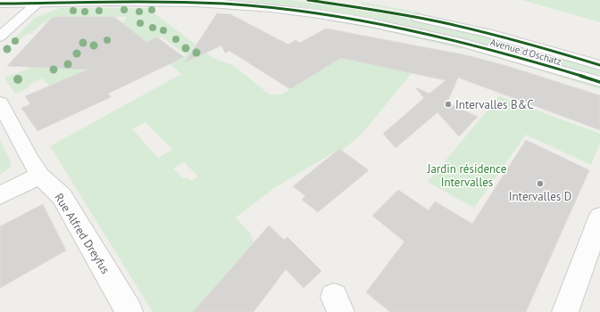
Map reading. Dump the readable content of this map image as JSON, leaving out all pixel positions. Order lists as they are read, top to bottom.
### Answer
{
  "streets": {
    "street": ["Avenue d'Oschatz", "Rue Alfred Dreyfus"]
  },
  "parks": ["Jardin résidence Intervalles"],
  "places": ["Intervalles B&C", "Intervalles D"]
}
